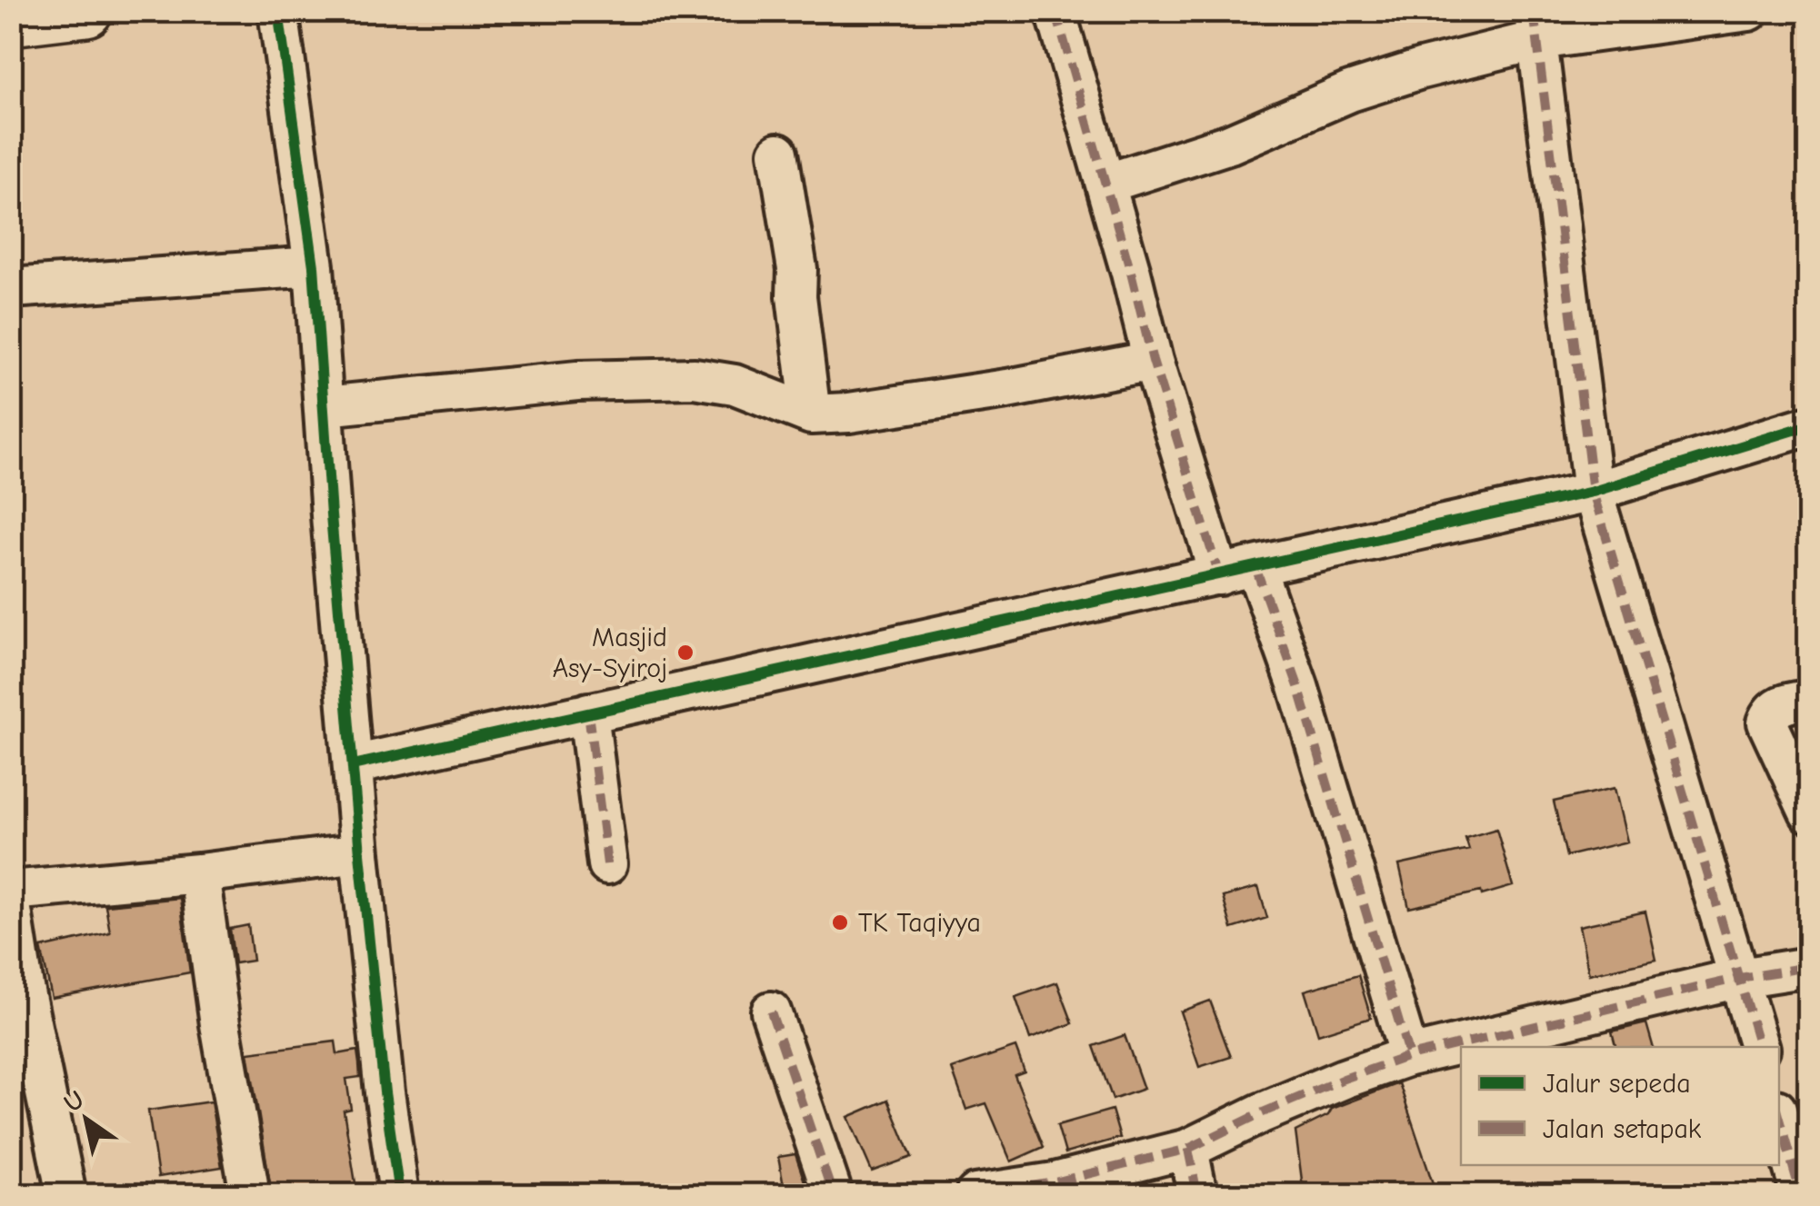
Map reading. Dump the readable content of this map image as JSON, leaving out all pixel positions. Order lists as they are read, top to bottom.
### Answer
{
  "places": ["Masjid Asy-Syiroj", "TK Taqiyya"],
  "legend": ["Jalur sepeda", "Jalan setapak"],
  "north": "top left"
}
